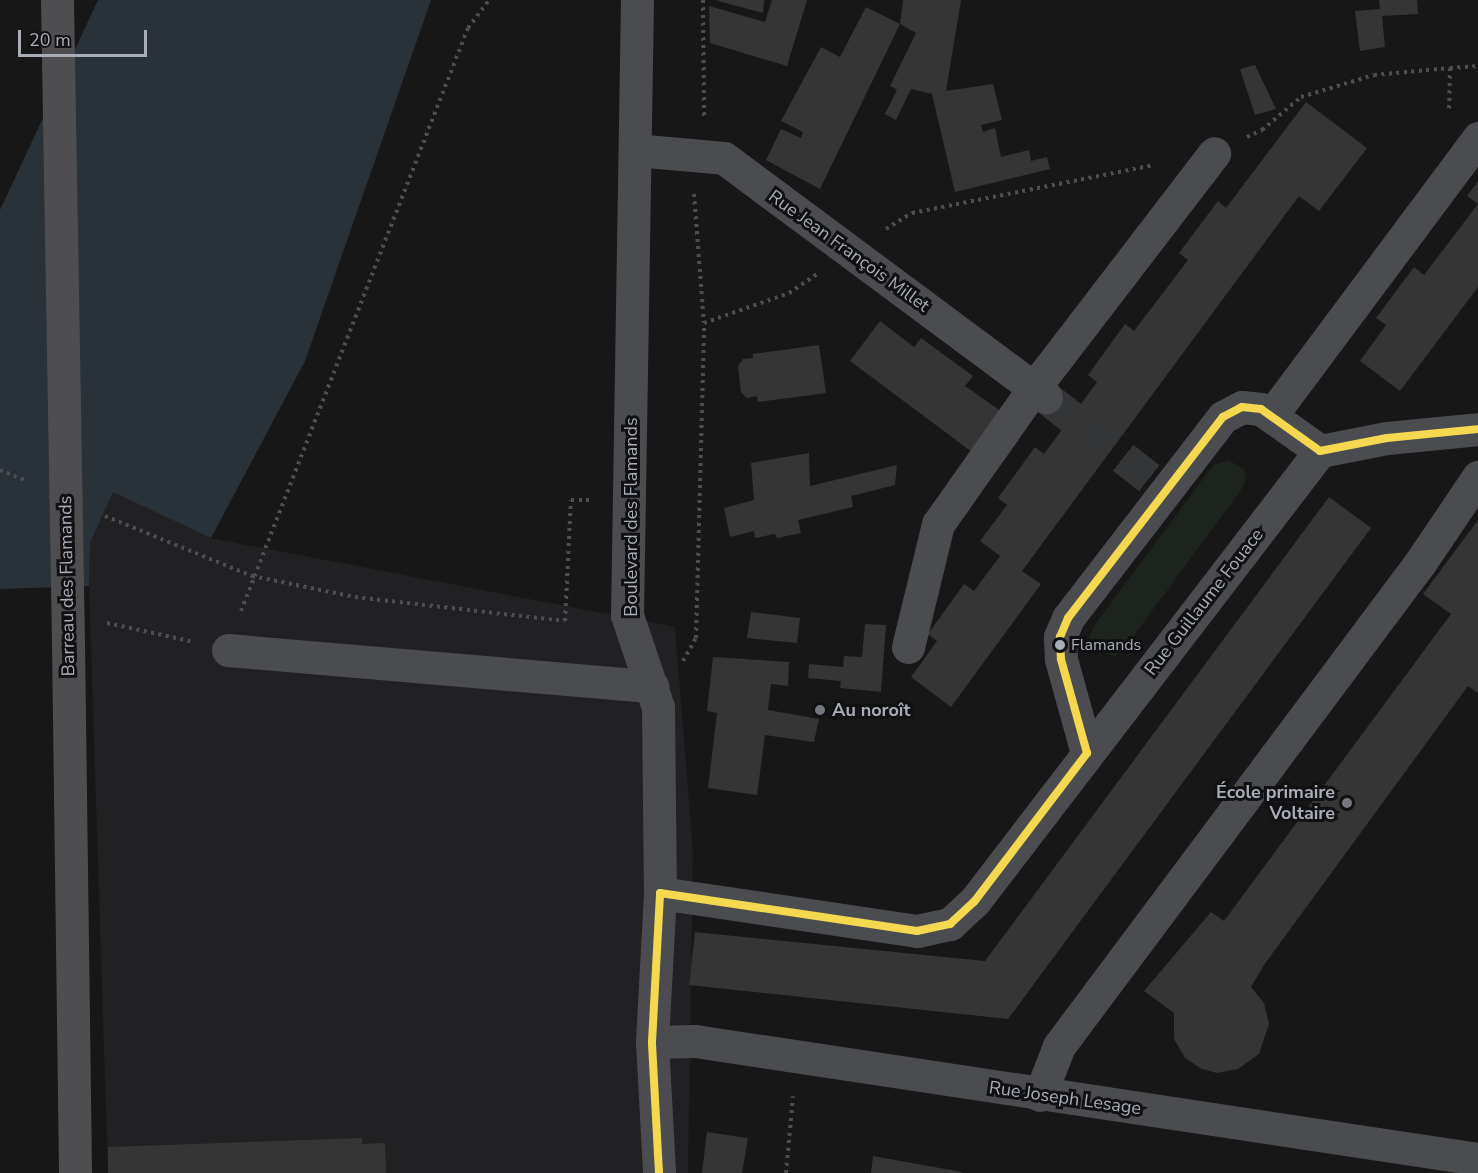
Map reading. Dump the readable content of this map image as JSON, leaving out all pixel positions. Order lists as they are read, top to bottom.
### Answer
{
  "streets": {
    "highway": ["Barreau des Flamands"],
    "street": [
      "Rue Jean François Millet",
      "Boulevard des Flamands",
      "Rue Guillaume Fouace",
      "Rue Joseph Lesage"
    ]
  },
  "crossings": [
    ["Rue Jean François Millet", "Boulevard des Flamands"],
    ["Boulevard des Flamands", "Rue Guillaume Fouace"],
    ["Boulevard des Flamands", "Rue Joseph Lesage"]
  ],
  "places": ["Flamands", "Au noroît", "École primaire Voltaire"],
  "scale_bar": "20 m"
}
